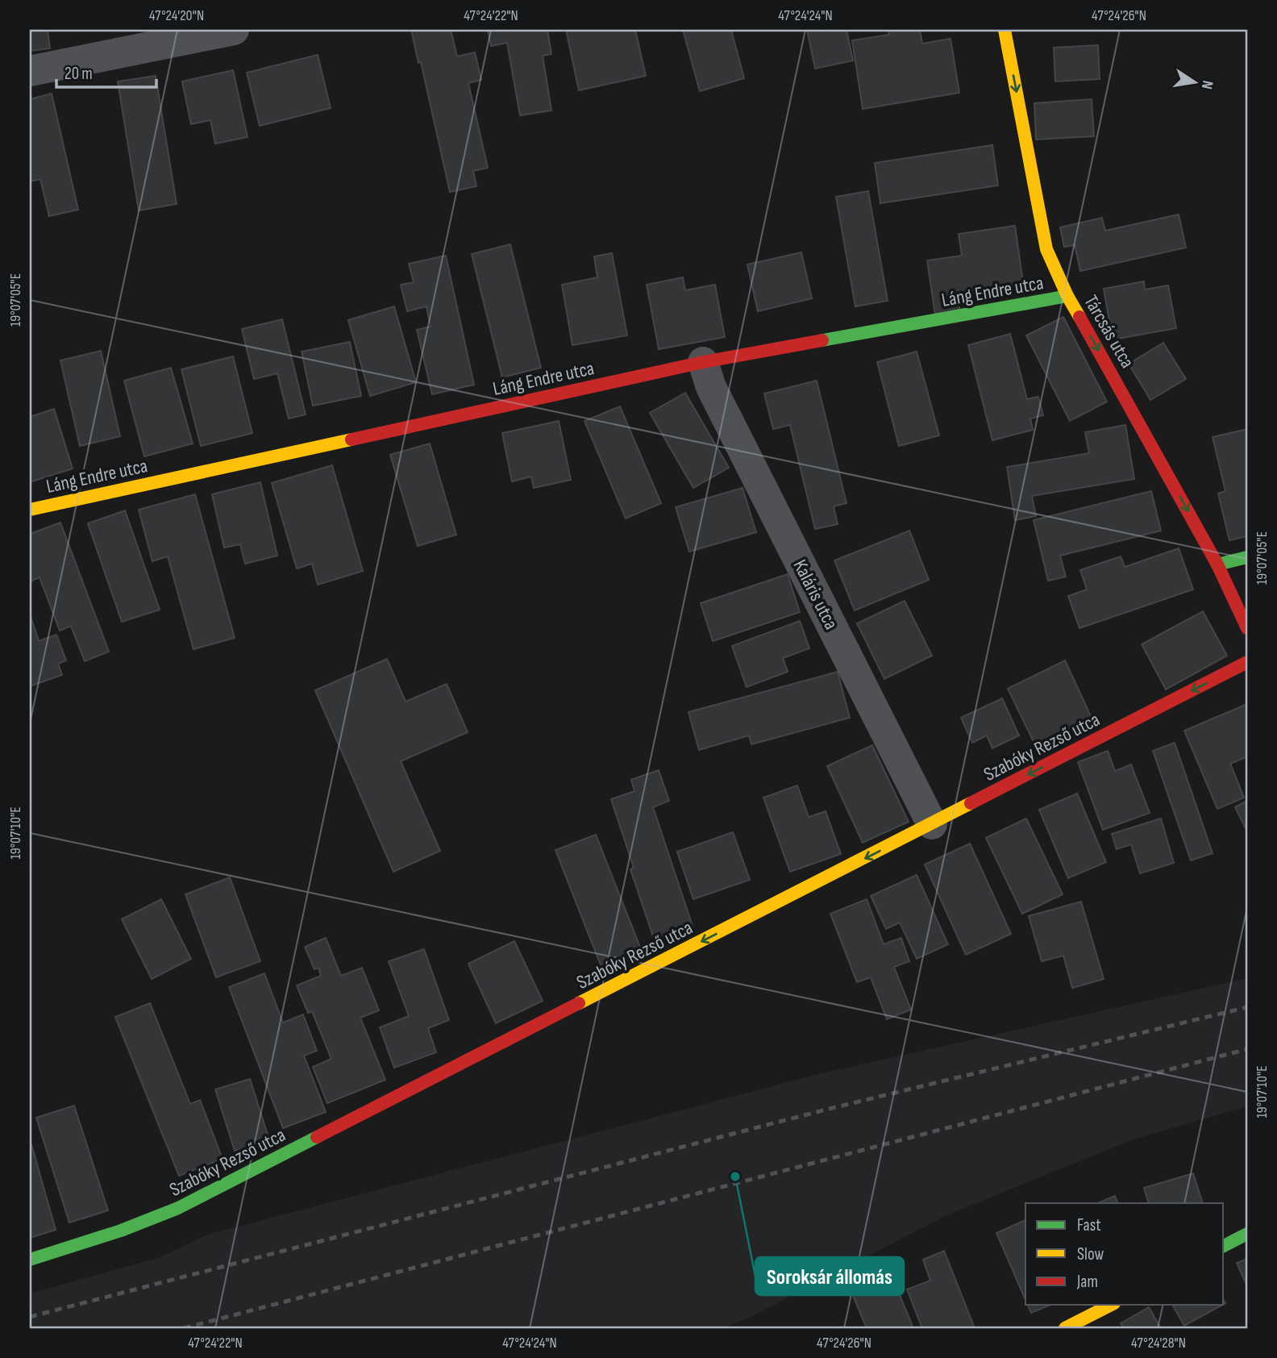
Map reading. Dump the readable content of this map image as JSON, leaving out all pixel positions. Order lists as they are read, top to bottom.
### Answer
{
  "streets": {
    "street": [
      "Láng Endre utca",
      "Tárcsás utca",
      "Kaláris utca",
      "Szabóky Rezső utca"
    ]
  },
  "crossings": [
    ["Láng Endre utca", "Tárcsás utca"],
    ["Láng Endre utca", "Kaláris utca"],
    ["Kaláris utca", "Szabóky Rezső utca"]
  ],
  "one_way": ["Tárcsás utca", "Szabóky Rezső utca"],
  "places": ["Soroksár állomás"],
  "legend": ["Fast", "Slow", "Jam"],
  "scale_bar": "20 m",
  "north": "right",
  "coordinates": [
    "47°24'20\"N",
    "47°24'22\"N",
    "47°24'24\"N",
    "47°24'26\"N",
    "19°07'05\"E",
    "19°07'10\"E",
    "47°24'28\"N"
  ]
}
